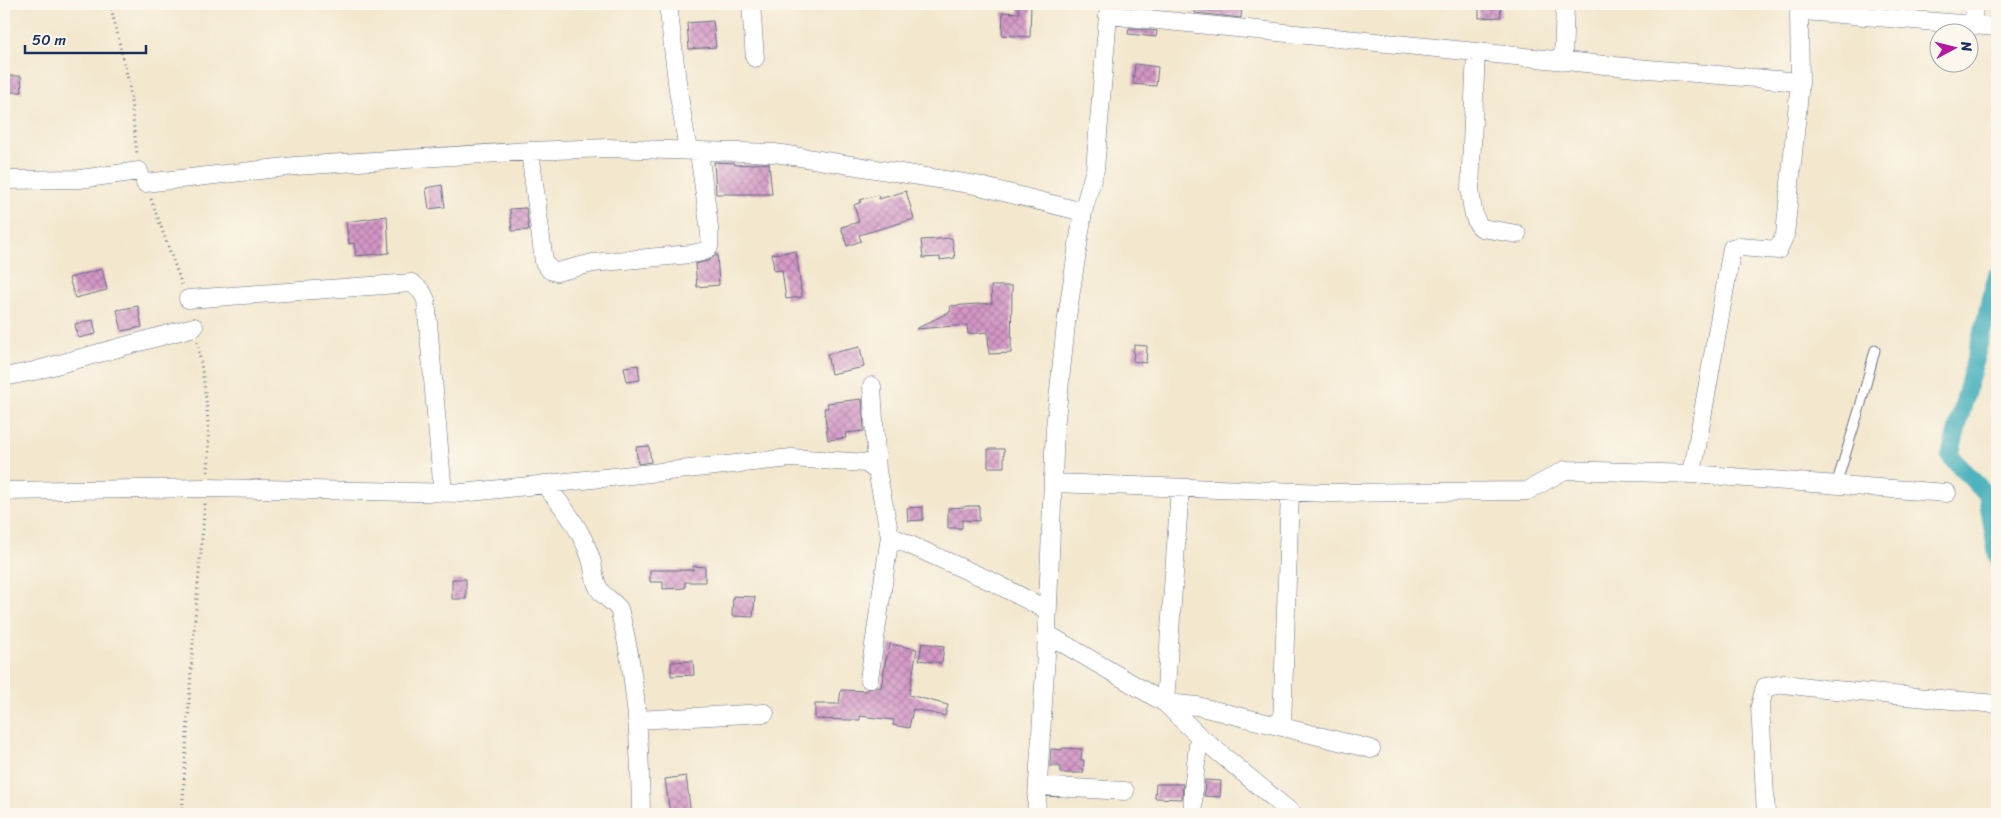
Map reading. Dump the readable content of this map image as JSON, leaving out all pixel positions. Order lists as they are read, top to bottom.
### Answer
{
  "scale_bar": "50 m",
  "north": "right"
}
